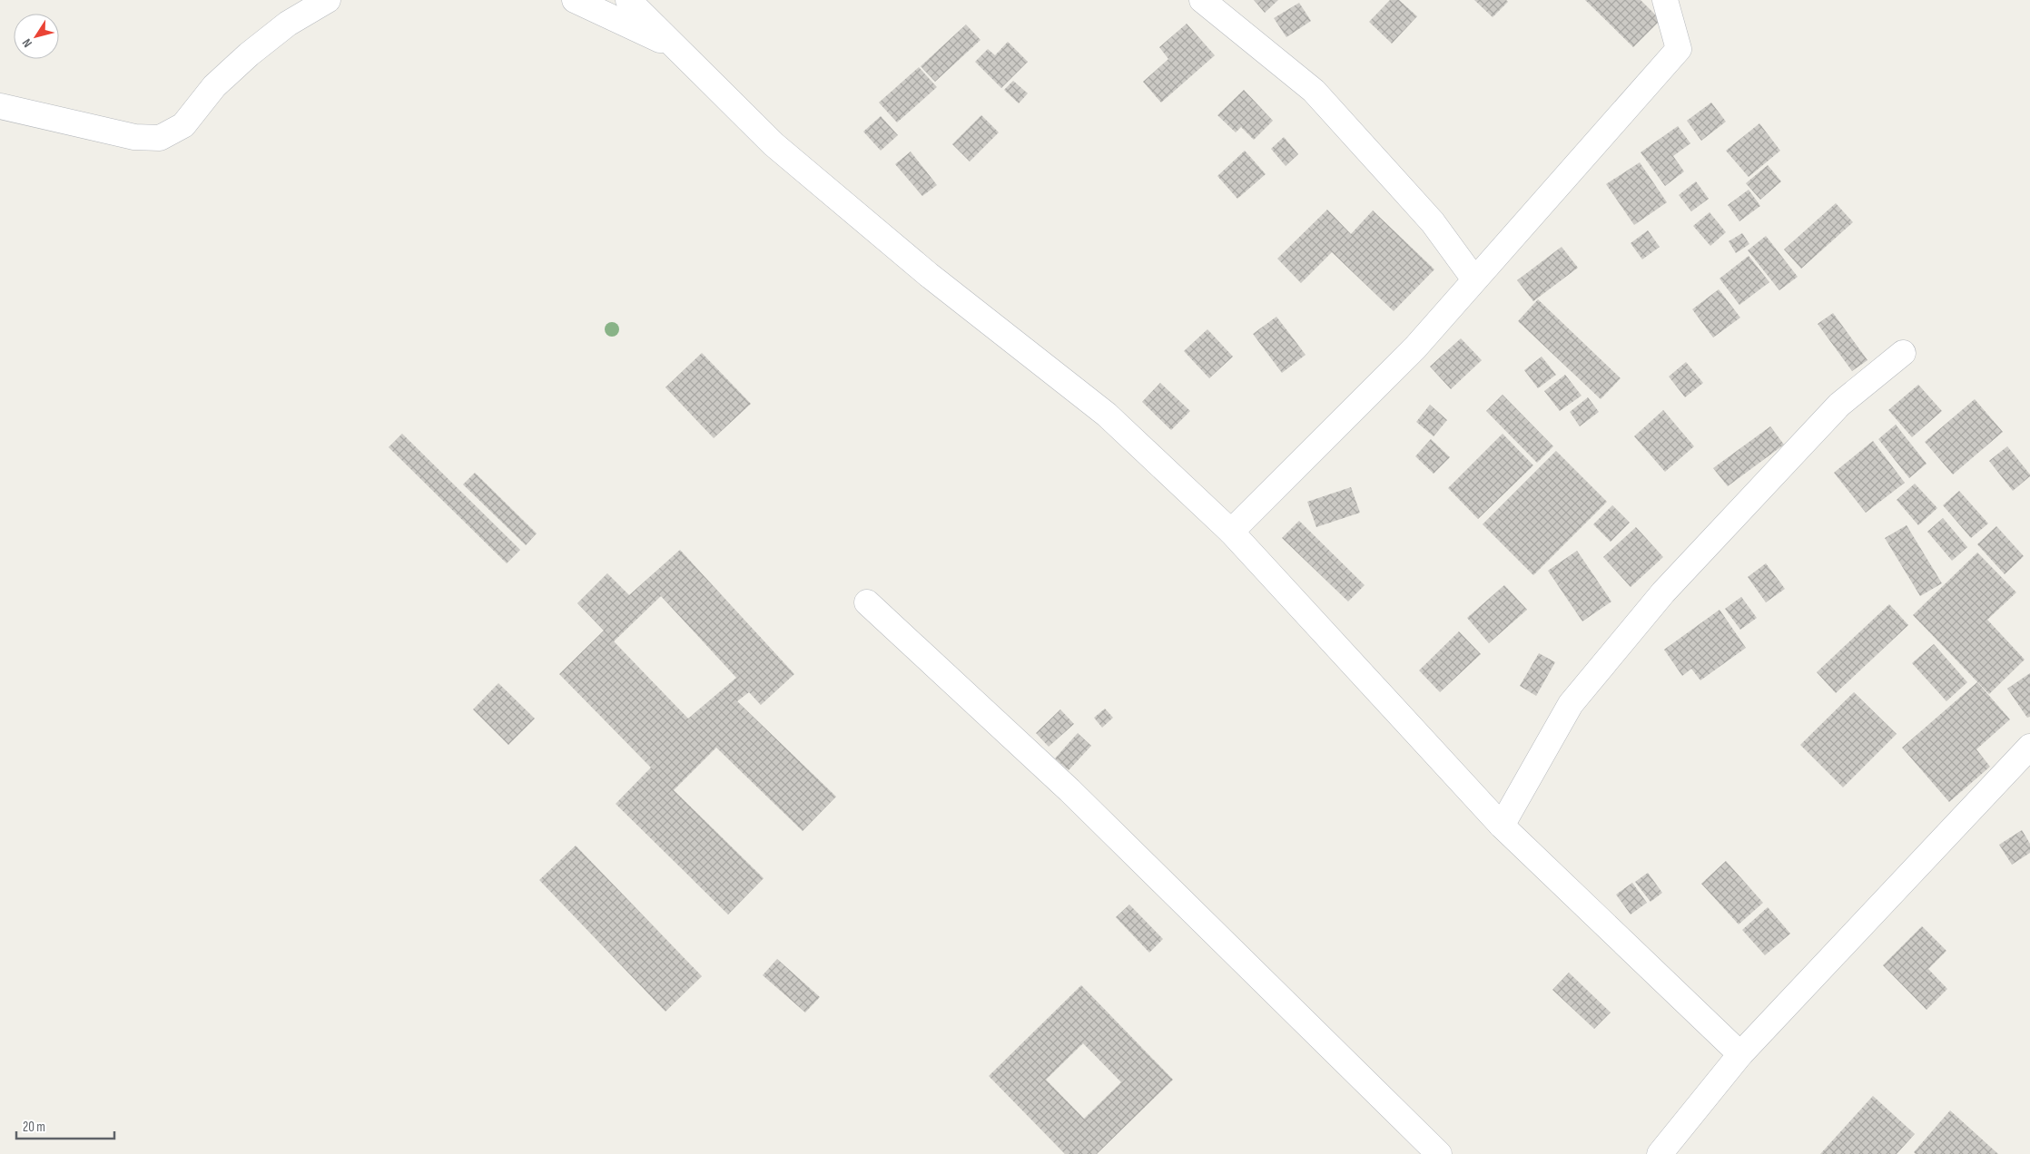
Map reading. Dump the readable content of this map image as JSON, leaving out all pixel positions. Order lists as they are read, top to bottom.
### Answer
{
  "scale_bar": "20 m",
  "north": "bottom left"
}
